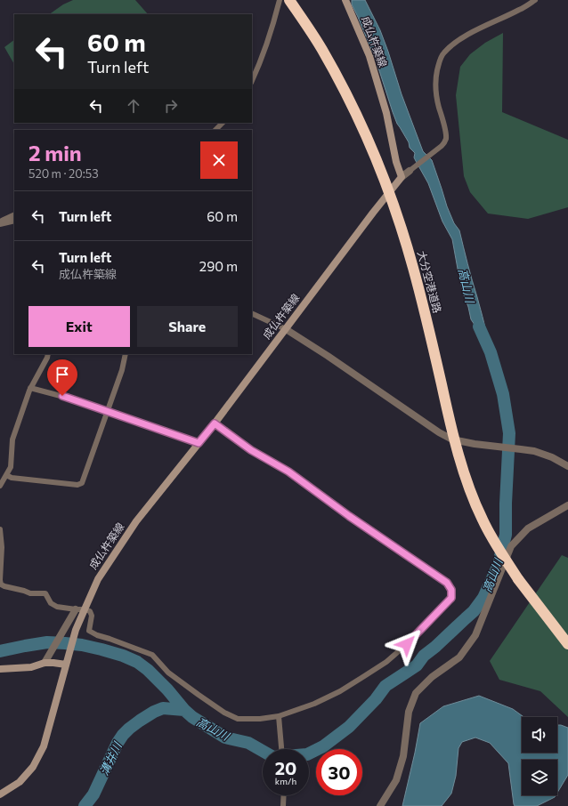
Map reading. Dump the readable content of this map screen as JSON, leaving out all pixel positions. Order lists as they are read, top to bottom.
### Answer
{
  "streets": {
    "highway": ["大分空港道路"],
    "main road": ["成仏杵築線"]
  },
  "water": ["高山川", "溝井川"],
  "page": {
    "turn": ["60 m", "Turn left"],
    "heading": ["2 min", "520 m · 20:53"],
    "list": [
      {
        "name": "Turn left",
        "value": "60 m"
      },
      {
        "name": "Turn left",
        "note": "成仏杵築線",
        "value": "290 m"
      }
    ],
    "buttons": ["Exit", "Share"],
    "speed": "20 km/h",
    "limit": "30"
  }
}
